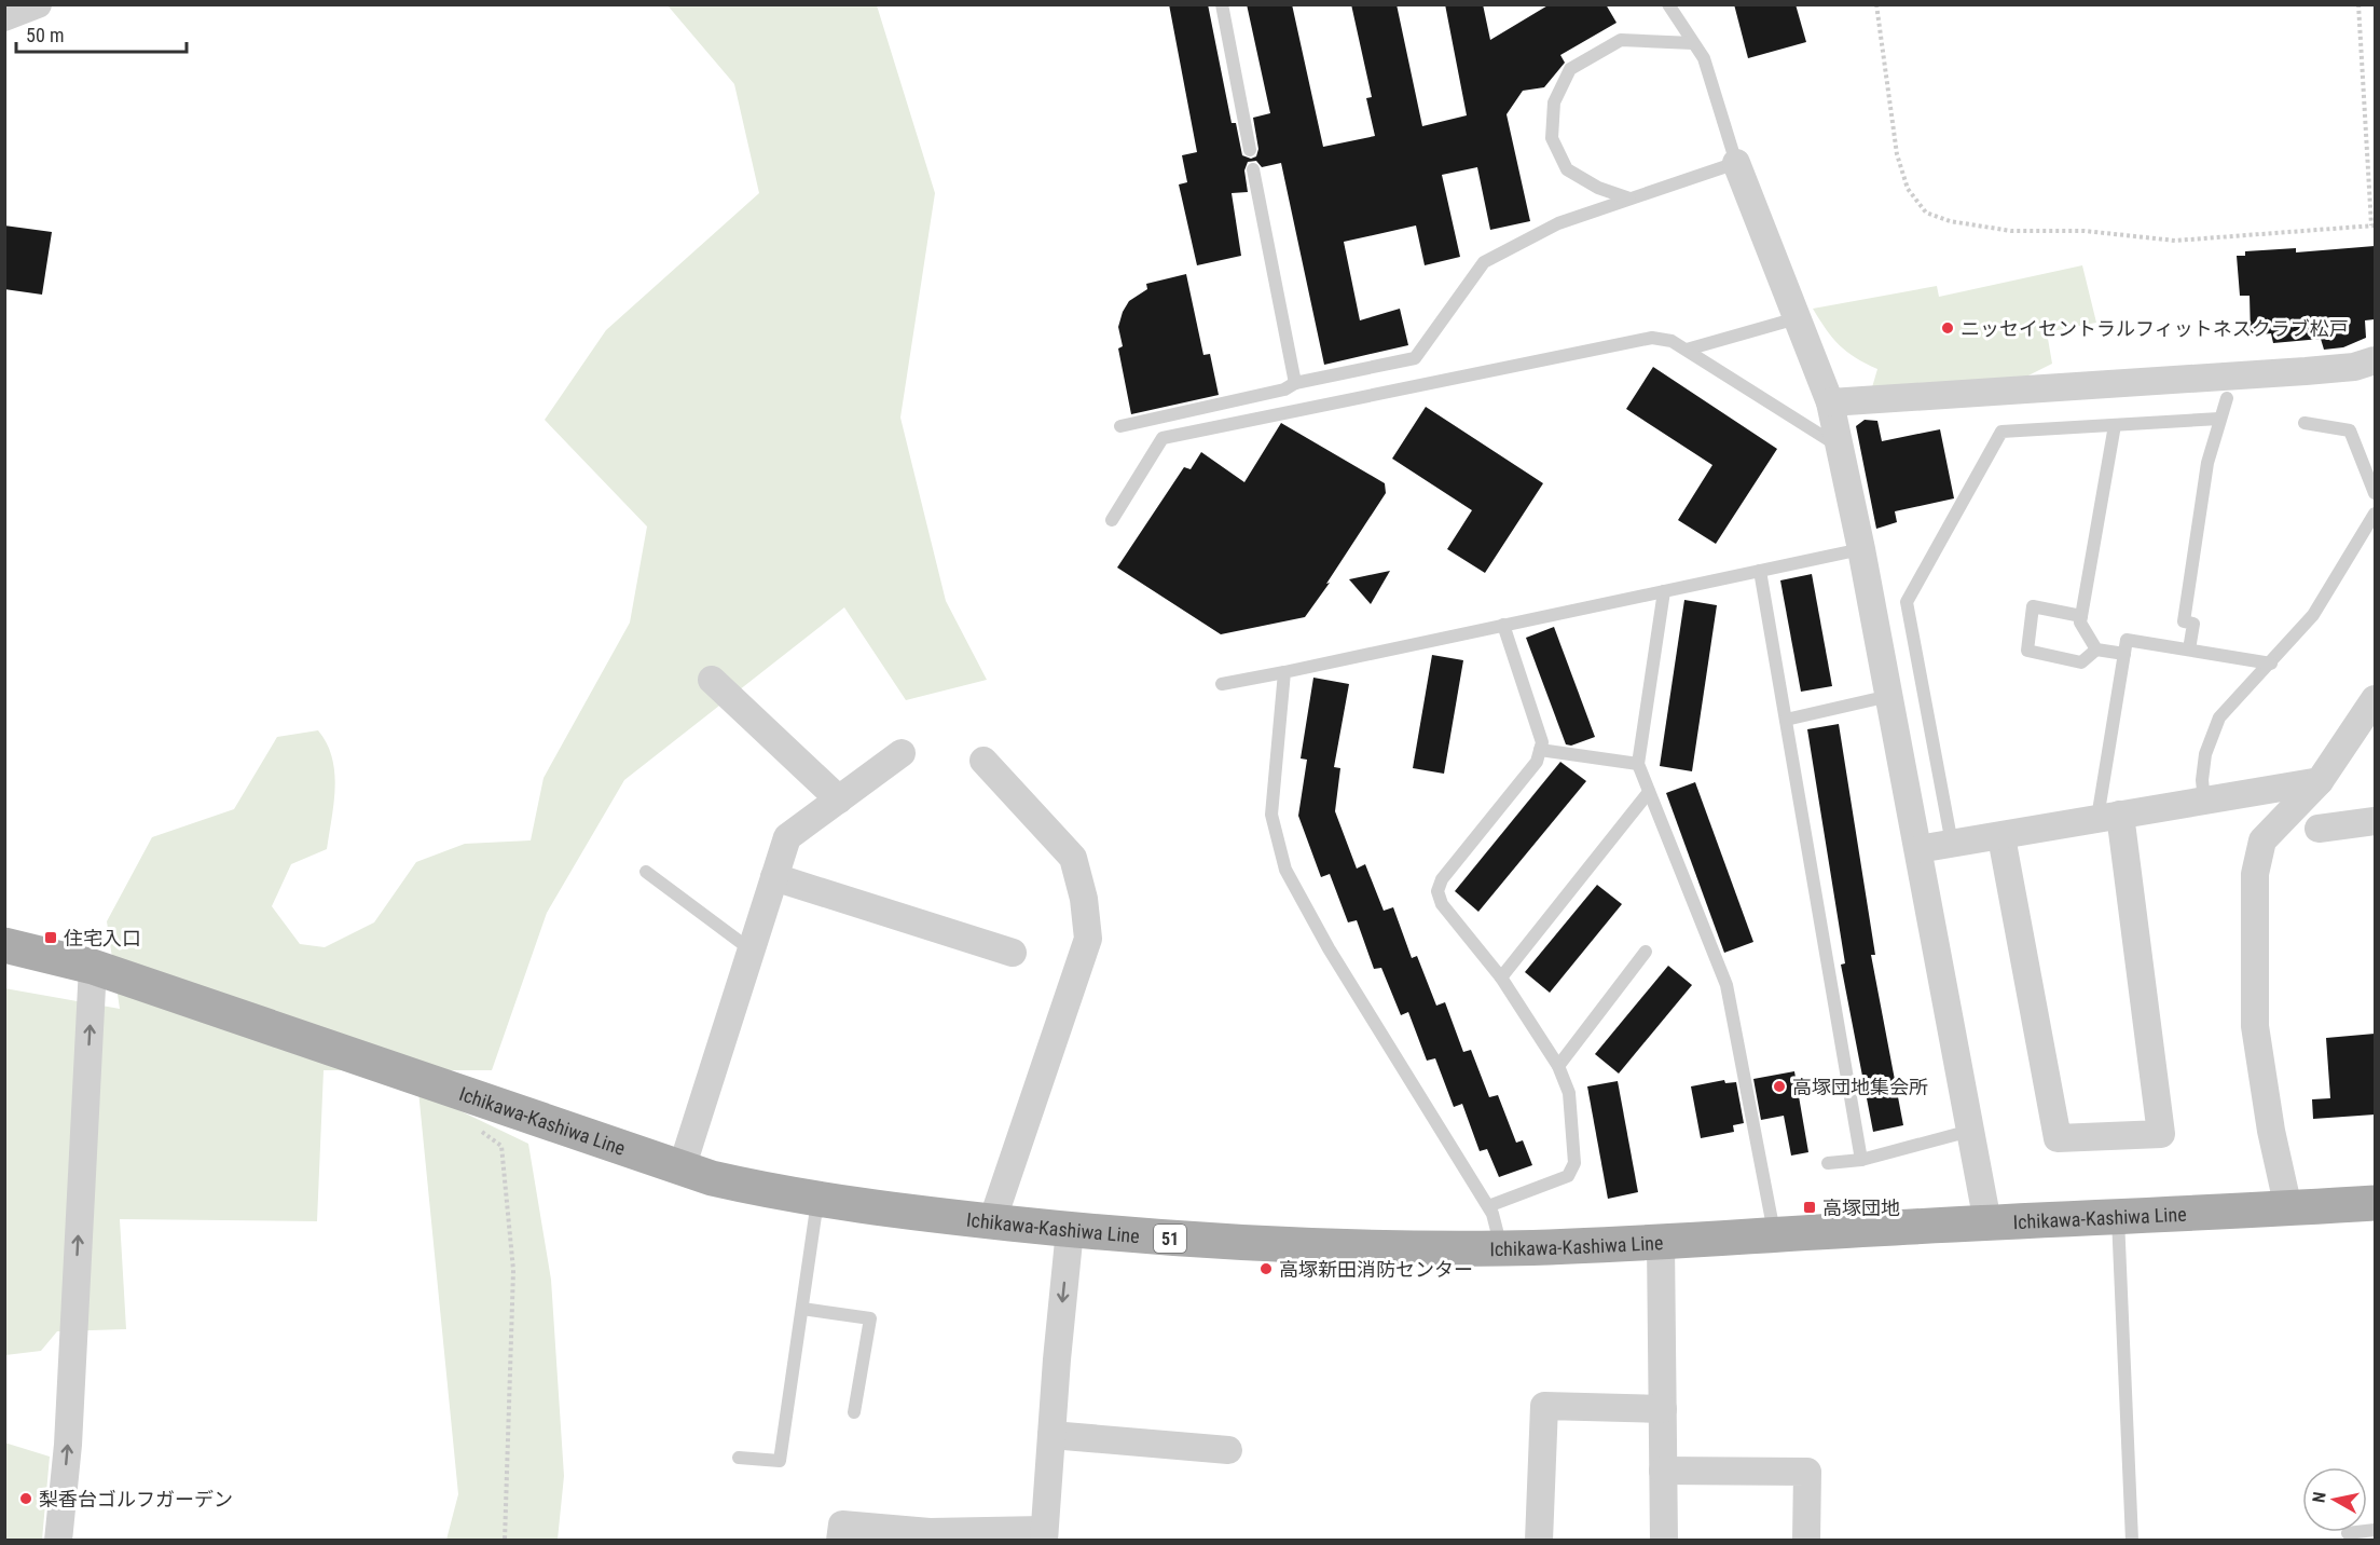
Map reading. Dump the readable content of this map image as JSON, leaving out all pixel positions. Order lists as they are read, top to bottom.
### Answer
{
  "streets": {
    "main road": ["Ichikawa-Kashiwa Line", "51"]
  },
  "places": {
    "other": [
      "ニッセイセントラルフィットネスクラブ松戸",
      "高塚団地集会所",
      "高塚新田消防センター",
      "梨香台ゴルフガーデン"
    ],
    "transit": ["住宅入口", "高塚団地"]
  },
  "scale_bar": "50 m",
  "north": "left"
}
